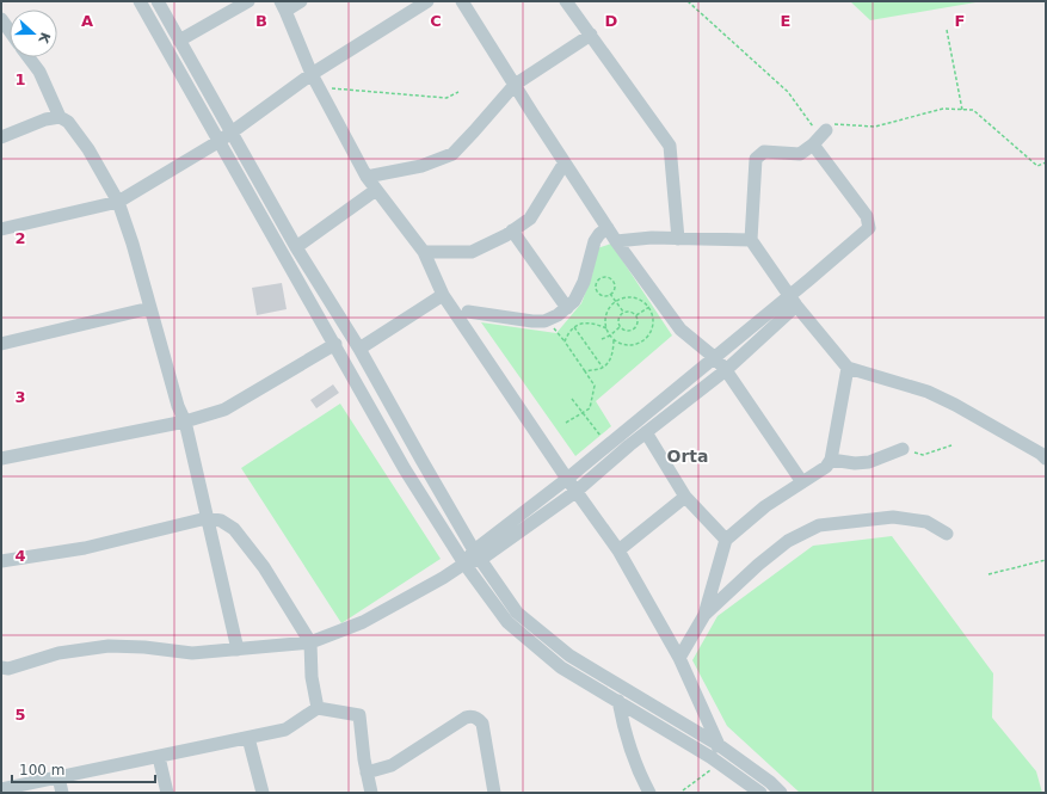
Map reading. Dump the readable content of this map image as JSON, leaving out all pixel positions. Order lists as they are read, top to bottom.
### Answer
{
  "districts": ["Orta"],
  "scale_bar": "100 m",
  "north": "right",
  "grid": {
    "columns": [
      "A",
      "B",
      "C",
      "D",
      "E",
      "F"
    ],
    "rows": [
      "1",
      "2",
      "3",
      "4",
      "5"
    ]
  }
}
